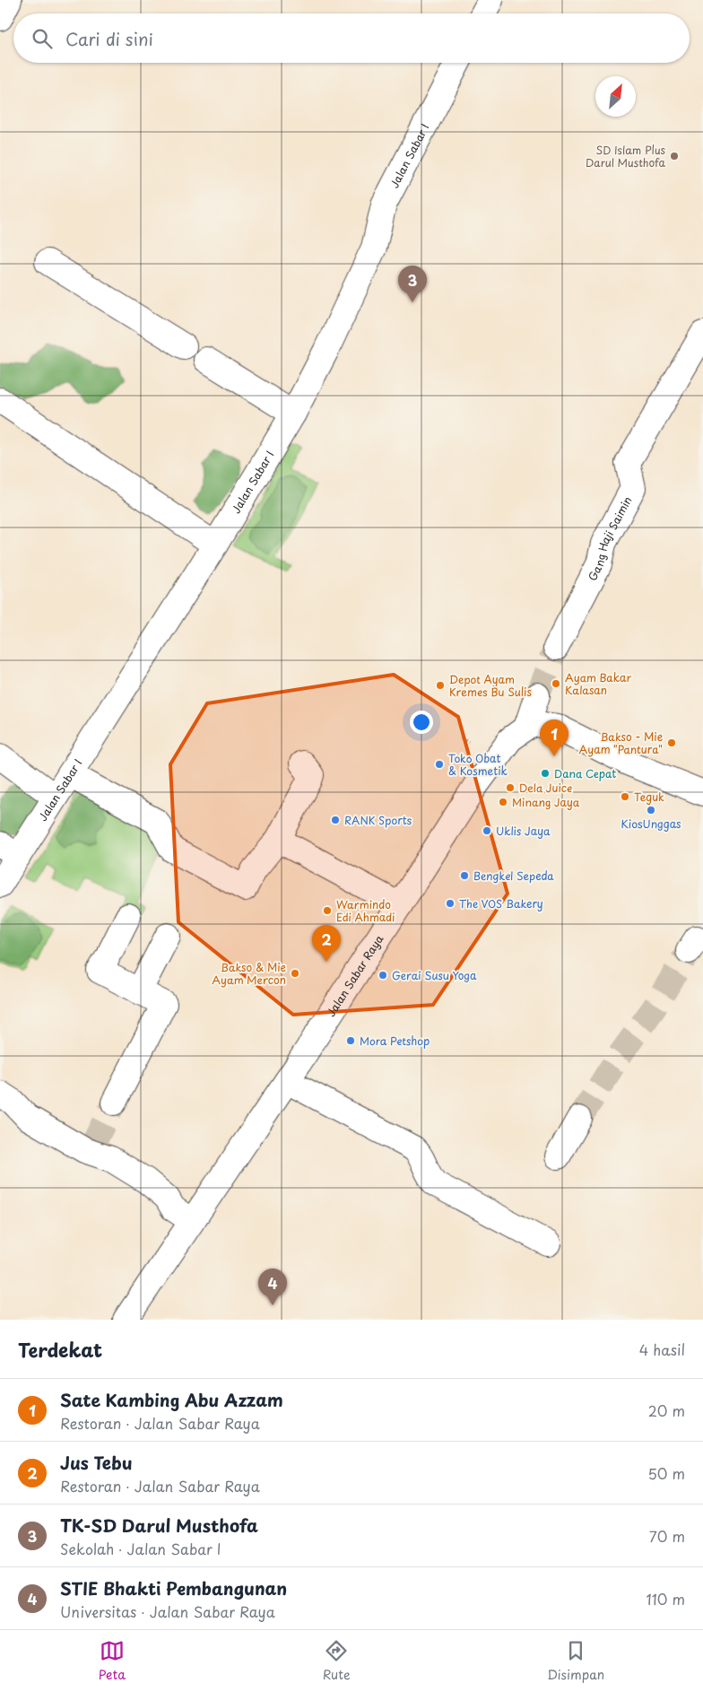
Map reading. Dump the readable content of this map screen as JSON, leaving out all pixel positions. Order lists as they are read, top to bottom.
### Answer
{
  "streets": {
    "street": ["Jalan Sabar I", "Gang Haji Saimin", "Jalan Sabar Raya"]
  },
  "places": [
    "SD Islam Plus Darul Musthofa",
    "Ayam Bakar Kalasan",
    "Depot Ayam Kremes Bu Sulis",
    "Bakso - Mie Ayam \"Pantura\"",
    "Toko Obat & Kosmetik",
    "Dana Cepat",
    "Dela Juice",
    "Teguk",
    "Minang Jaya",
    "KiosUnggas",
    "RANK Sports",
    "Uklis Jaya",
    "Bengkel Sepeda",
    "The VOS Bakery",
    "Warmindo Edi Ahmadi",
    "Bakso & Mie Ayam Mercon",
    "Gerai Susu Yoga",
    "Mora Petshop"
  ],
  "north": "top right",
  "page": {
    "search": "Cari di sini",
    "pins": [
      "3",
      "1",
      "2",
      "4"
    ],
    "heading": ["Terdekat", "4 hasil"],
    "list": [
      {
        "mark": "1",
        "name": "Sate Kambing Abu Azzam",
        "note": "Restoran · Jalan Sabar Raya",
        "value": "20 m"
      },
      {
        "mark": "2",
        "name": "Jus Tebu",
        "note": "Restoran · Jalan Sabar Raya",
        "value": "50 m"
      },
      {
        "mark": "3",
        "name": "TK-SD Darul Musthofa",
        "note": "Sekolah · Jalan Sabar I",
        "value": "70 m"
      },
      {
        "mark": "4",
        "name": "STIE Bhakti Pembangunan",
        "note": "Universitas · Jalan Sabar Raya",
        "value": "110 m"
      }
    ],
    "nav": ["Peta", "Rute", "Disimpan"]
  }
}
